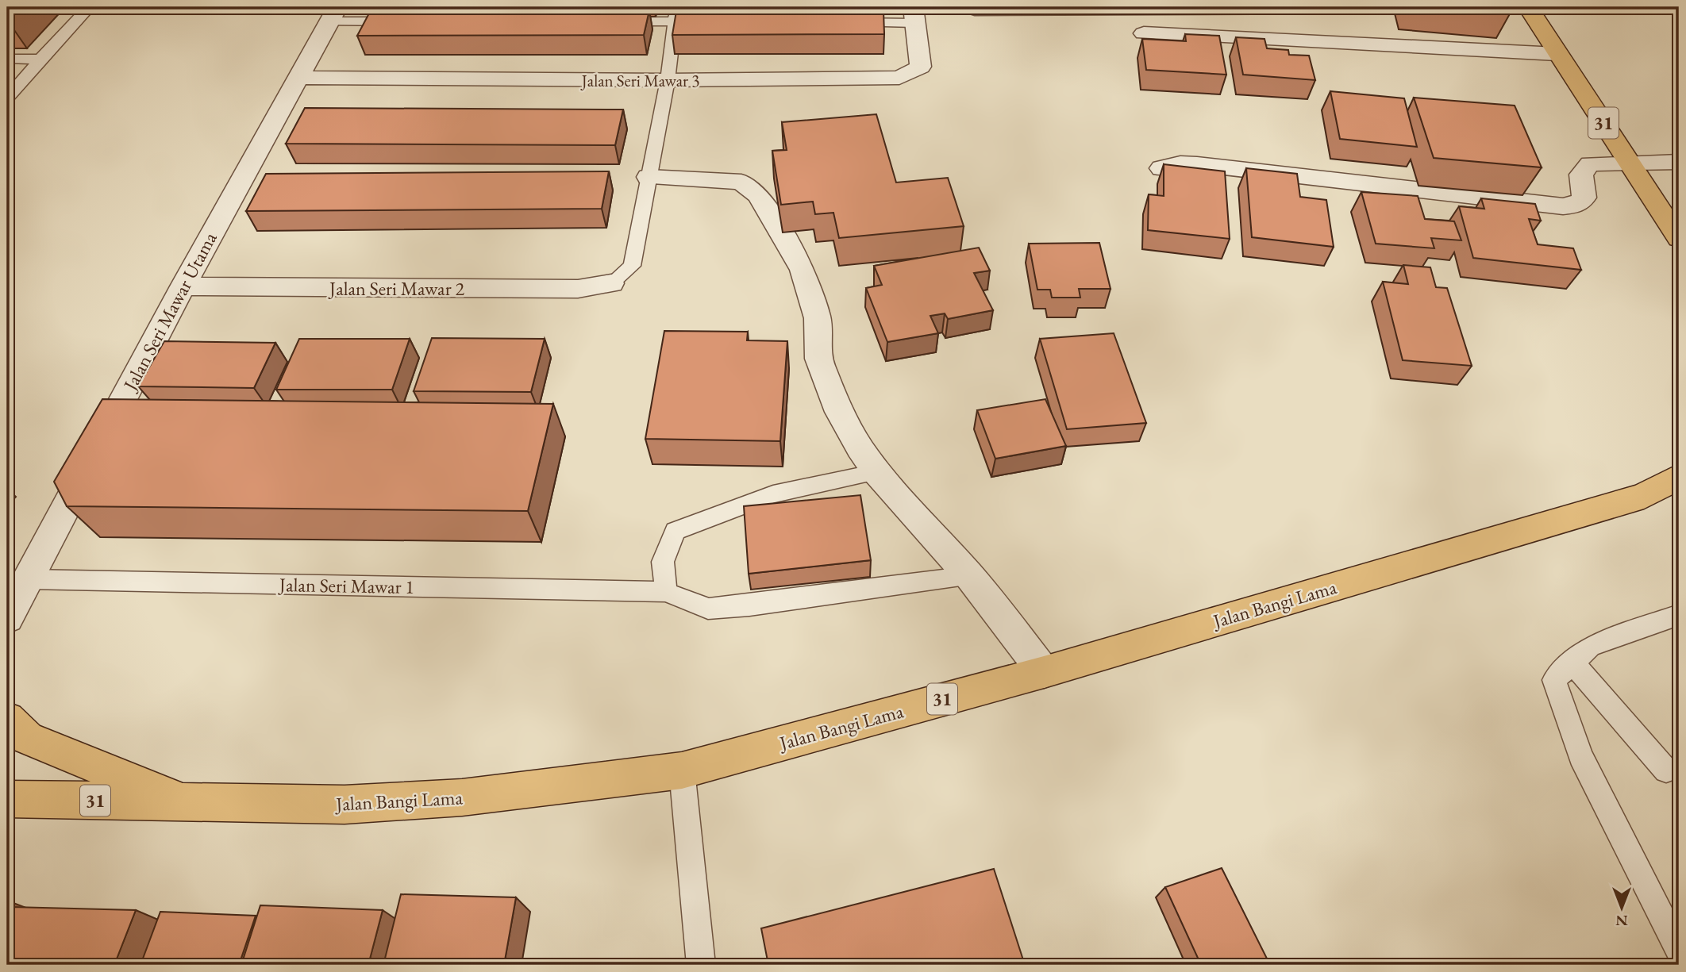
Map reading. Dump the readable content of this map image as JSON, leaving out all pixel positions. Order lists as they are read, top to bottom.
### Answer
{
  "streets": {
    "main road": ["31", "Jalan Bangi Lama"],
    "street": ["Jalan Seri Mawar 3", "Jalan Seri Mawar 2", "Jalan Seri Mawar Utama"],
    "lane": ["Jalan Seri Mawar 1"]
  },
  "crossings": [
    ["Jalan Seri Mawar 3", "Jalan Seri Mawar Utama"],
    ["Jalan Seri Mawar 2", "Jalan Seri Mawar Utama"],
    ["Jalan Seri Mawar Utama", "Jalan Seri Mawar 1"]
  ],
  "north": "bottom"
}
